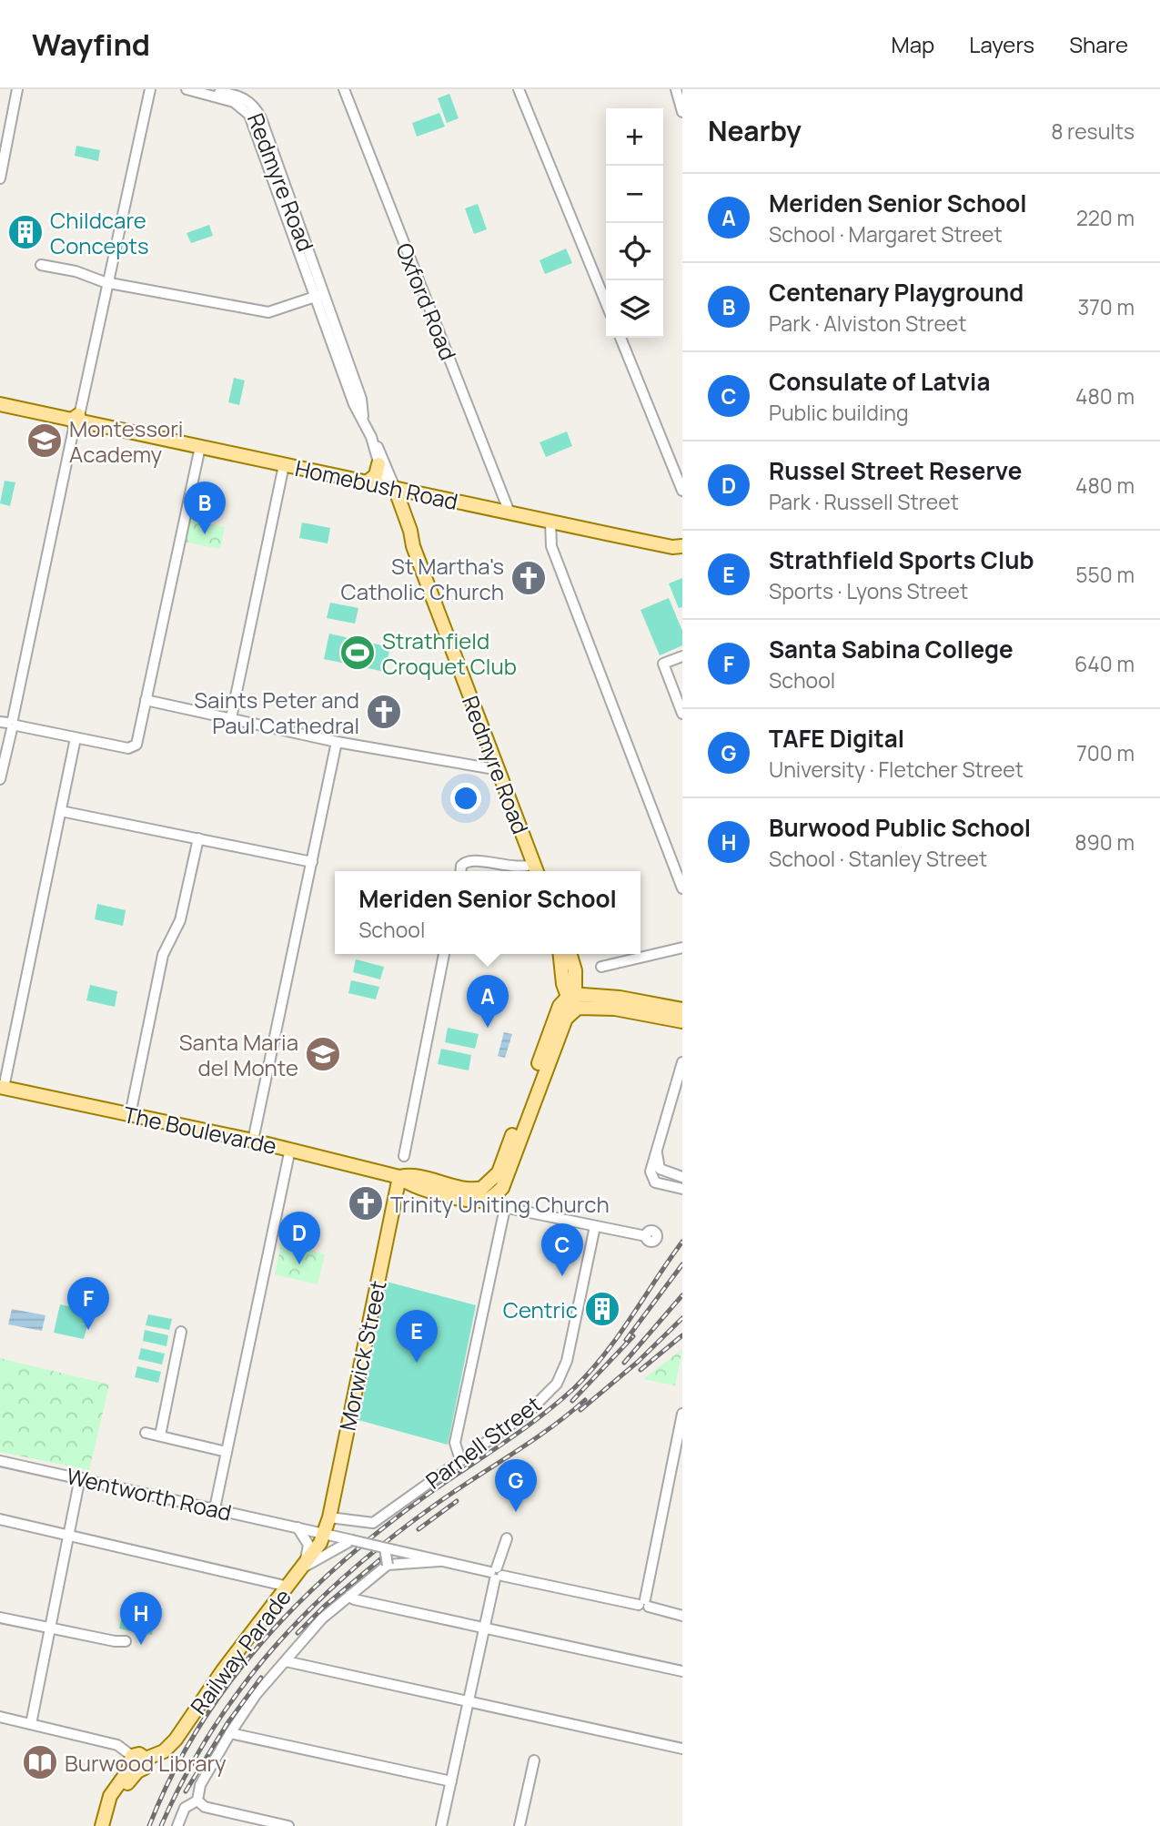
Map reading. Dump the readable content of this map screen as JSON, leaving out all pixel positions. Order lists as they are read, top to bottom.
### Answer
{
  "streets": {
    "main road": [
      "Redmyre Road",
      "Homebush Road",
      "The Boulevarde",
      "Morwick Street",
      "Railway Parade"
    ],
    "street": ["Oxford Road", "Parnell Street", "Wentworth Road"]
  },
  "crossings": [
    ["Redmyre Road", "Homebush Road"],
    ["Oxford Road", "Homebush Road"],
    ["The Boulevarde", "Morwick Street"],
    ["The Boulevarde", "Parnell Street"],
    ["Morwick Street", "Parnell Street"],
    ["Morwick Street", "Wentworth Road"],
    ["Morwick Street", "Railway Parade"],
    ["Wentworth Road", "Railway Parade"]
  ],
  "places": {
    "building": ["Childcare Concepts", "Centric"],
    "school or university": ["Montessori Academy", "Santa Maria del Monte"],
    "church": ["St Martha's Catholic Church", "Saints Peter and Paul Cathedral", "Trinity Uniting Church"],
    "sports": ["Strathfield Croquet Club"],
    "library": ["Burwood Library"]
  },
  "page": {
    "header": "Wayfind",
    "nav": ["Map", "Layers", "Share"],
    "heading": ["Nearby", "8 results"],
    "map_buttons": ["+", "−"],
    "list": [
      {
        "mark": "A",
        "name": "Meriden Senior School",
        "note": "School · Margaret Street",
        "value": "220 m"
      },
      {
        "mark": "B",
        "name": "Centenary Playground",
        "note": "Park · Alviston Street",
        "value": "370 m"
      },
      {
        "mark": "C",
        "name": "Consulate of Latvia",
        "note": "Public building",
        "value": "480 m"
      },
      {
        "mark": "D",
        "name": "Russel Street Reserve",
        "note": "Park · Russell Street",
        "value": "480 m"
      },
      {
        "mark": "E",
        "name": "Strathfield Sports Club",
        "note": "Sports · Lyons Street",
        "value": "550 m"
      },
      {
        "mark": "F",
        "name": "Santa Sabina College",
        "note": "School",
        "value": "640 m"
      },
      {
        "mark": "G",
        "name": "TAFE Digital",
        "note": "University · Fletcher Street",
        "value": "700 m"
      },
      {
        "mark": "H",
        "name": "Burwood Public School",
        "note": "School · Stanley Street",
        "value": "890 m"
      }
    ],
    "pins": [
      "B",
      "A",
      "D",
      "C",
      "F",
      "E",
      "G",
      "H"
    ],
    "popup": ["Meriden Senior School", "School"]
  }
}
